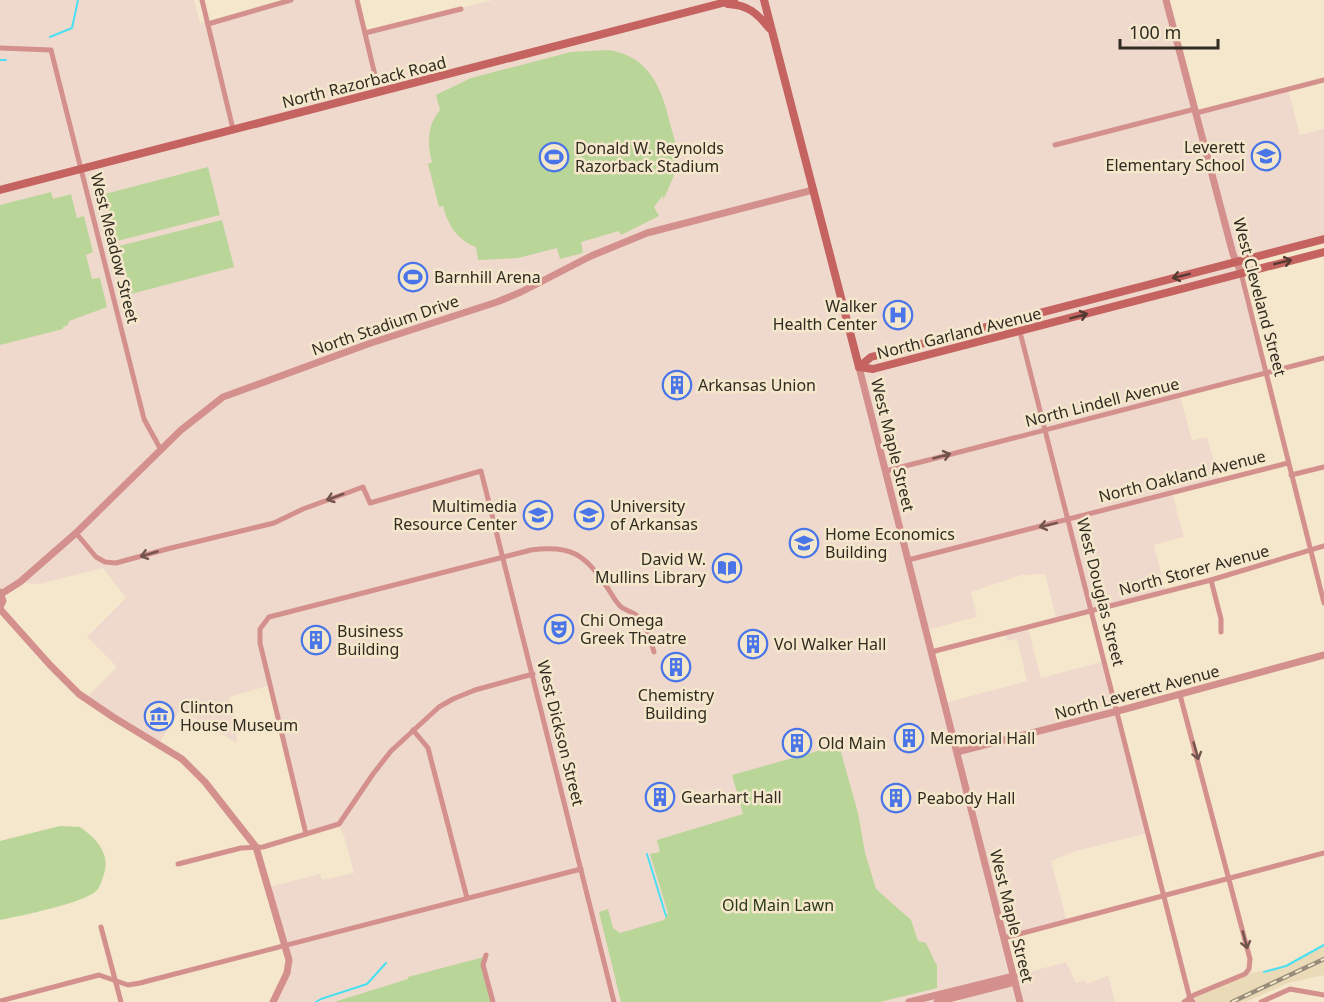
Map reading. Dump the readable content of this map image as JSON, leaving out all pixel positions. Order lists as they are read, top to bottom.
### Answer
{
  "streets": {
    "main road": ["North Razorback Road", "North Garland Avenue", "West Maple Street"],
    "street": [
      "West Meadow Street",
      "West Cleveland Street",
      "North Stadium Drive",
      "North Lindell Avenue",
      "North Oakland Avenue",
      "North Storer Avenue",
      "West Douglas Street",
      "North Leverett Avenue",
      "West Dickson Street"
    ]
  },
  "crossings": [
    ["North Razorback Road", "West Meadow Street"],
    ["West Meadow Street", "North Stadium Drive"],
    ["West Cleveland Street", "North Garland Avenue"],
    ["West Cleveland Street", "North Lindell Avenue"],
    ["West Cleveland Street", "North Oakland Avenue"],
    ["West Cleveland Street", "North Storer Avenue"],
    ["North Stadium Drive", "West Maple Street"],
    ["North Stadium Drive", "West Dickson Street"],
    ["North Garland Avenue", "West Maple Street"],
    ["North Garland Avenue", "West Douglas Street"],
    ["North Lindell Avenue", "West Maple Street"],
    ["North Lindell Avenue", "West Douglas Street"],
    ["West Maple Street", "North Oakland Avenue"],
    ["West Maple Street", "North Storer Avenue"],
    ["West Maple Street", "North Leverett Avenue"],
    ["North Oakland Avenue", "West Douglas Street"],
    ["North Storer Avenue", "West Douglas Street"],
    ["West Douglas Street", "North Leverett Avenue"]
  ],
  "one_way": ["North Lindell Avenue", "North Oakland Avenue", "West Dickson Street"],
  "parks": ["Old Main Lawn"],
  "places": {
    "school or university": [
      "Leverett Elementary School",
      "Multimedia Resource Center",
      "University of Arkansas",
      "Home Economics Building"
    ],
    "sports": ["Donald W. Reynolds Razorback Stadium", "Barnhill Arena"],
    "hospital": ["Walker Health Center"],
    "building": [
      "Arkansas Union",
      "Business Building",
      "Vol Walker Hall",
      "Chemistry Building",
      "Memorial Hall",
      "Old Main",
      "Gearhart Hall",
      "Peabody Hall"
    ],
    "library": ["David W. Mullins Library"],
    "theatre": ["Chi Omega Greek Theatre"],
    "museum": ["Clinton House Museum"]
  },
  "scale_bar": "100 m"
}
